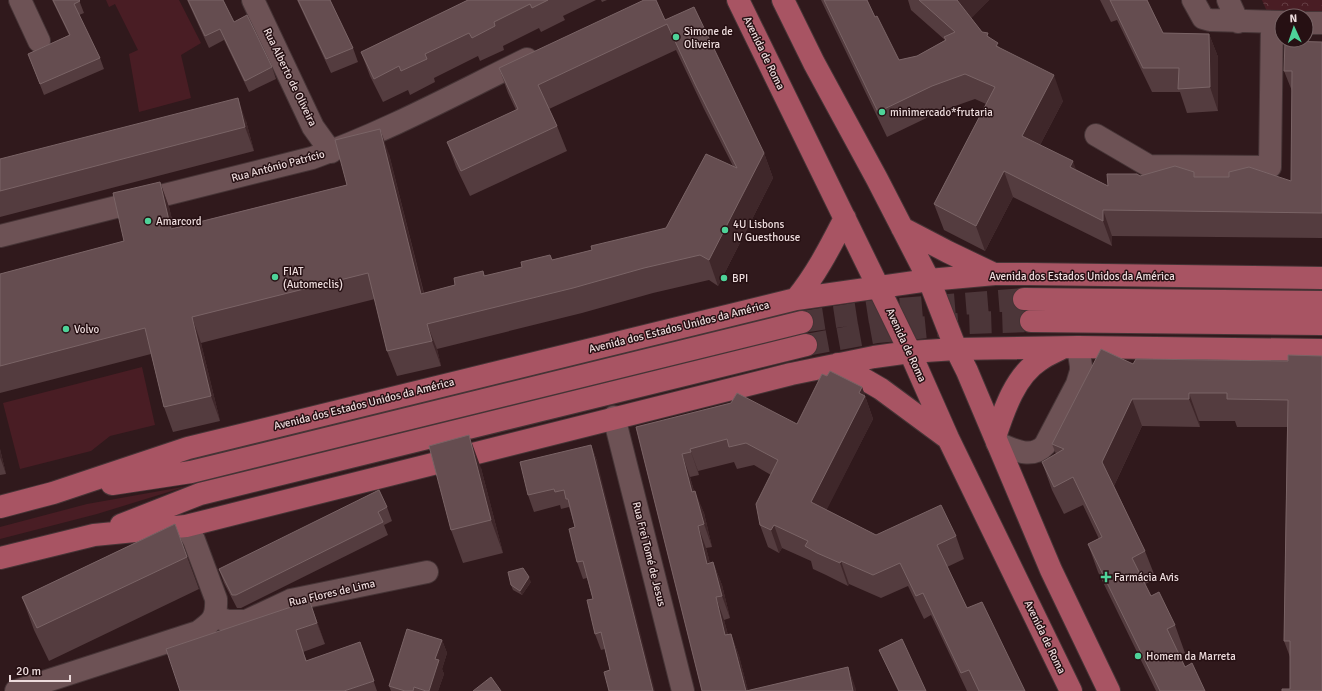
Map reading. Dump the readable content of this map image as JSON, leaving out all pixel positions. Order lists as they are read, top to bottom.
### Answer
{
  "streets": {
    "main road": ["Avenida de Roma", "Avenida dos Estados Unidos da América"],
    "street": [
      "Rua Alberto de Oliveira",
      "Rua António Patrício",
      "Rua Frei Tomé de Jesus",
      "Rua Flores de Lima"
    ]
  },
  "crossings": [
    ["Avenida de Roma", "Avenida dos Estados Unidos da América"],
    ["Rua Alberto de Oliveira", "Rua António Patrício"]
  ],
  "places": {
    "other": [
      "Simone de Oliveira",
      "minimercado*frutaria",
      "Amarcord",
      "4U Lisbons IV Guesthouse",
      "FIAT (Automeclis)",
      "BPI",
      "Volvo",
      "Homem da Marreta"
    ],
    "health": ["Farmácia Avis"]
  },
  "scale_bar": "20 m",
  "north": "top"
}
